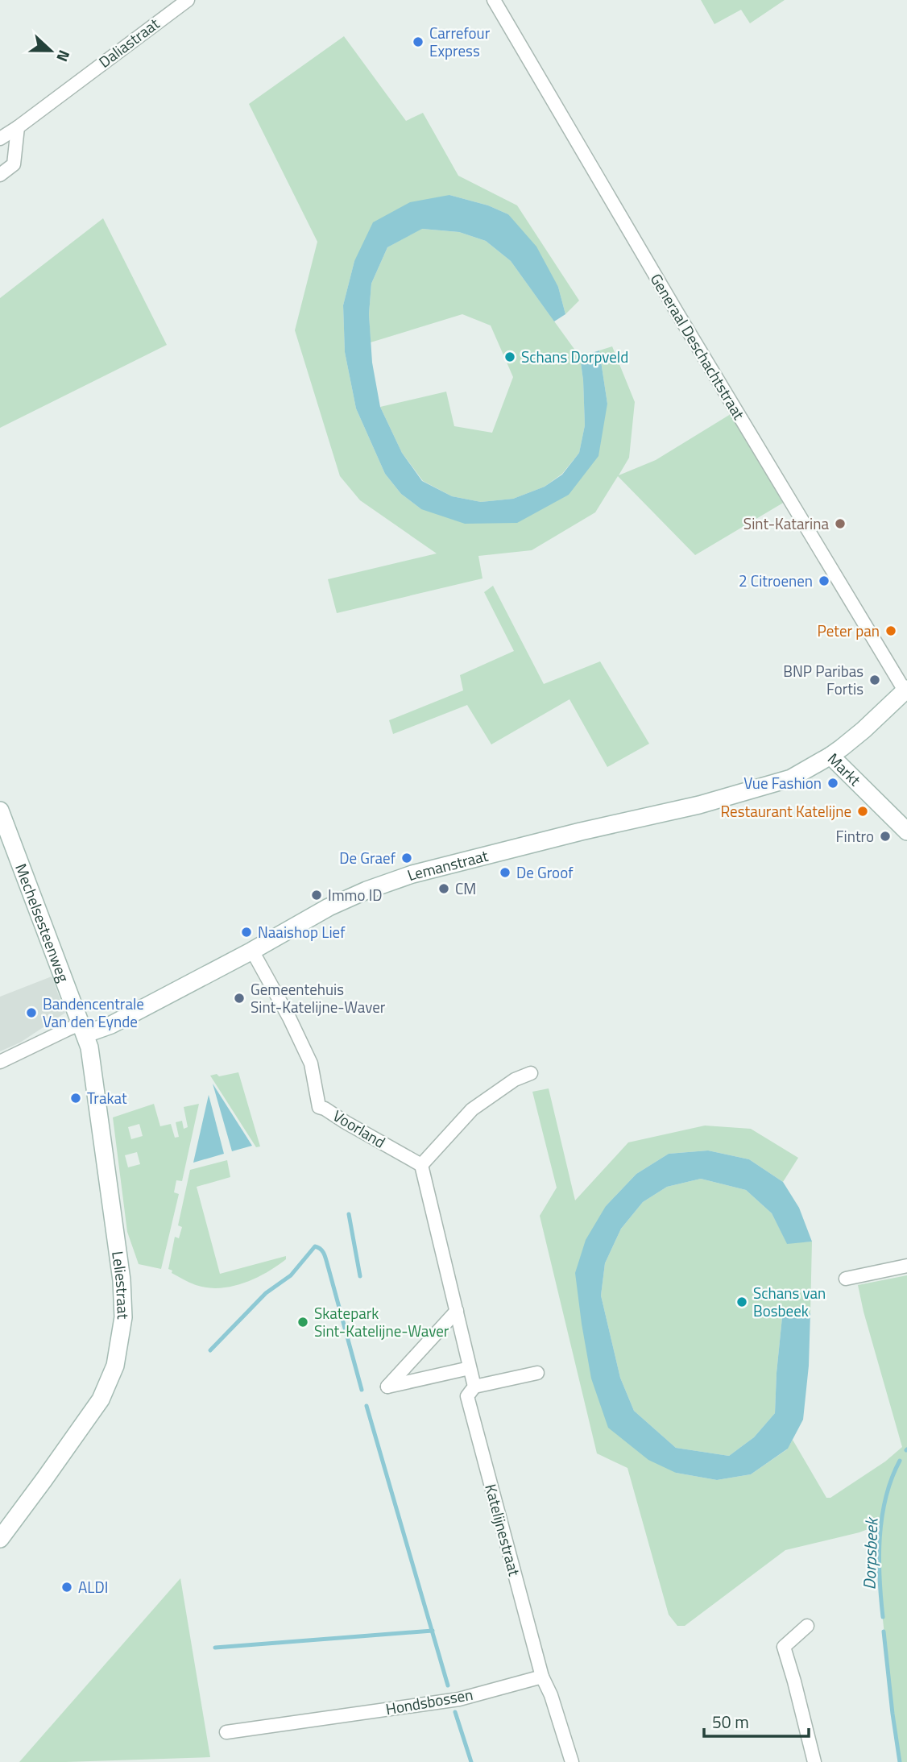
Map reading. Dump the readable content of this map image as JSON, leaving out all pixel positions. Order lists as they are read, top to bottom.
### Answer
{
  "streets": {
    "street": [
      "Daliastraat",
      "Generaal Deschachtstraat",
      "Markt",
      "Lemanstraat",
      "Mechelsesteenweg",
      "Voorland",
      "Leliestraat",
      "Katelijnestraat",
      "Hondsbossen"
    ]
  },
  "crossings": [
    ["Generaal Deschachtstraat", "Markt"],
    ["Markt", "Lemanstraat"],
    ["Lemanstraat", "Mechelsesteenweg"],
    ["Lemanstraat", "Voorland"],
    ["Lemanstraat", "Leliestraat"],
    ["Mechelsesteenweg", "Leliestraat"],
    ["Voorland", "Katelijnestraat"],
    ["Katelijnestraat", "Hondsbossen"]
  ],
  "water": ["Dorpsbeek"],
  "places": [
    "Carrefour Express",
    "Schans Dorpveld",
    "Sint-Katarina",
    "2 Citroenen",
    "Peter pan",
    "BNP Paribas Fortis",
    "Vue Fashion",
    "Restaurant Katelijne",
    "Fintro",
    "De Graef",
    "De Groof",
    "CM",
    "Immo ID",
    "Naaishop Lief",
    "Gemeentehuis Sint-Katelijne-Waver",
    "Bandencentrale Van den Eynde",
    "Trakat",
    "Schans van Bosbeek",
    "Skatepark Sint-Katelijne-Waver",
    "ALDI"
  ],
  "scale_bar": "50 m",
  "north": "right"
}
